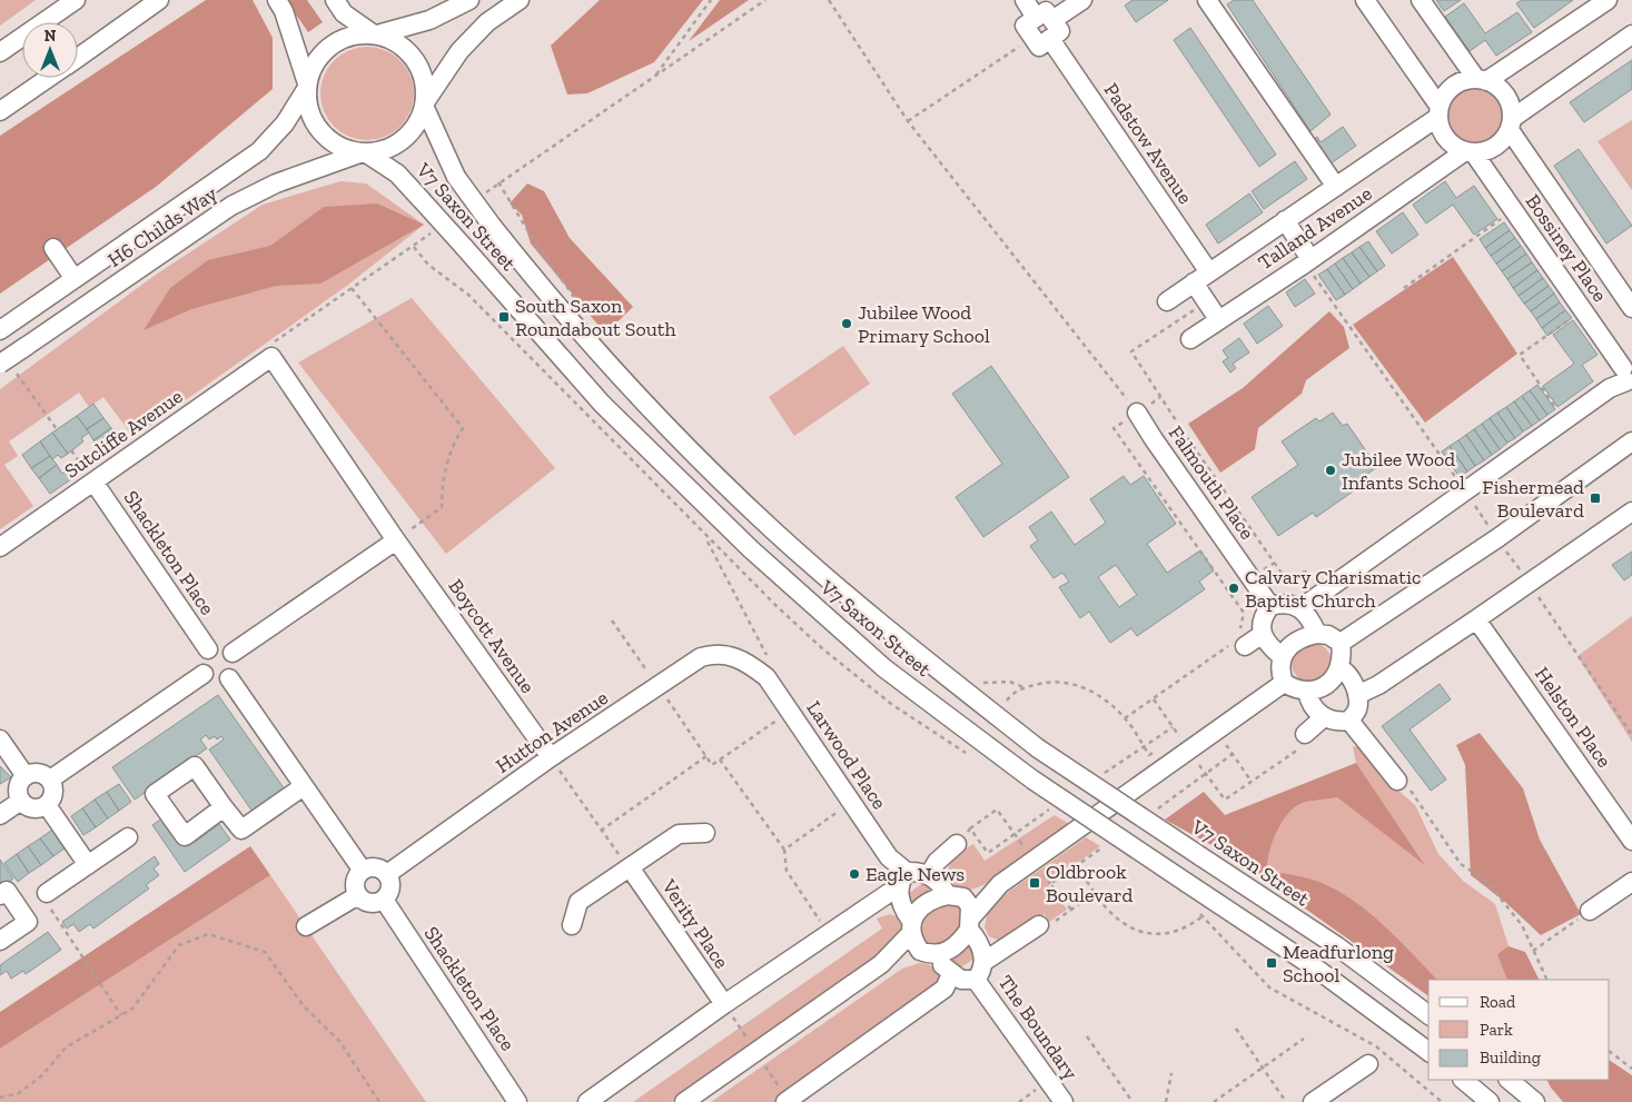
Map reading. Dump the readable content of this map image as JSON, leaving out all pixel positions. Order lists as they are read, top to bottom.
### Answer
{
  "streets": {
    "street": [
      "Padstow Avenue",
      "V7 Saxon Street",
      "H6 Childs Way",
      "Talland Avenue",
      "Bossiney Place",
      "Sutcliffe Avenue",
      "Falmouth Place",
      "Shackleton Place",
      "Boycott Avenue",
      "Helston Place",
      "Hutton Avenue",
      "Larwood Place",
      "Verity Place",
      "The Boundary"
    ]
  },
  "crossings": [
    ["Padstow Avenue", "Talland Avenue"],
    ["V7 Saxon Street", "H6 Childs Way"],
    ["Talland Avenue", "Bossiney Place"],
    ["Sutcliffe Avenue", "Shackleton Place"],
    ["Sutcliffe Avenue", "Boycott Avenue"],
    ["Shackleton Place", "Hutton Avenue"],
    ["Boycott Avenue", "Hutton Avenue"],
    ["Hutton Avenue", "Larwood Place"]
  ],
  "places": {
    "transit": [
      "South Saxon Roundabout South",
      "Fishermead Boulevard",
      "Oldbrook Boulevard",
      "Meadfurlong School"
    ],
    "other": [
      "Jubilee Wood Primary School",
      "Jubilee Wood Infants School",
      "Calvary Charismatic Baptist Church",
      "Eagle News"
    ]
  },
  "legend": ["Road", "Park", "Building"],
  "north": "top"
}
